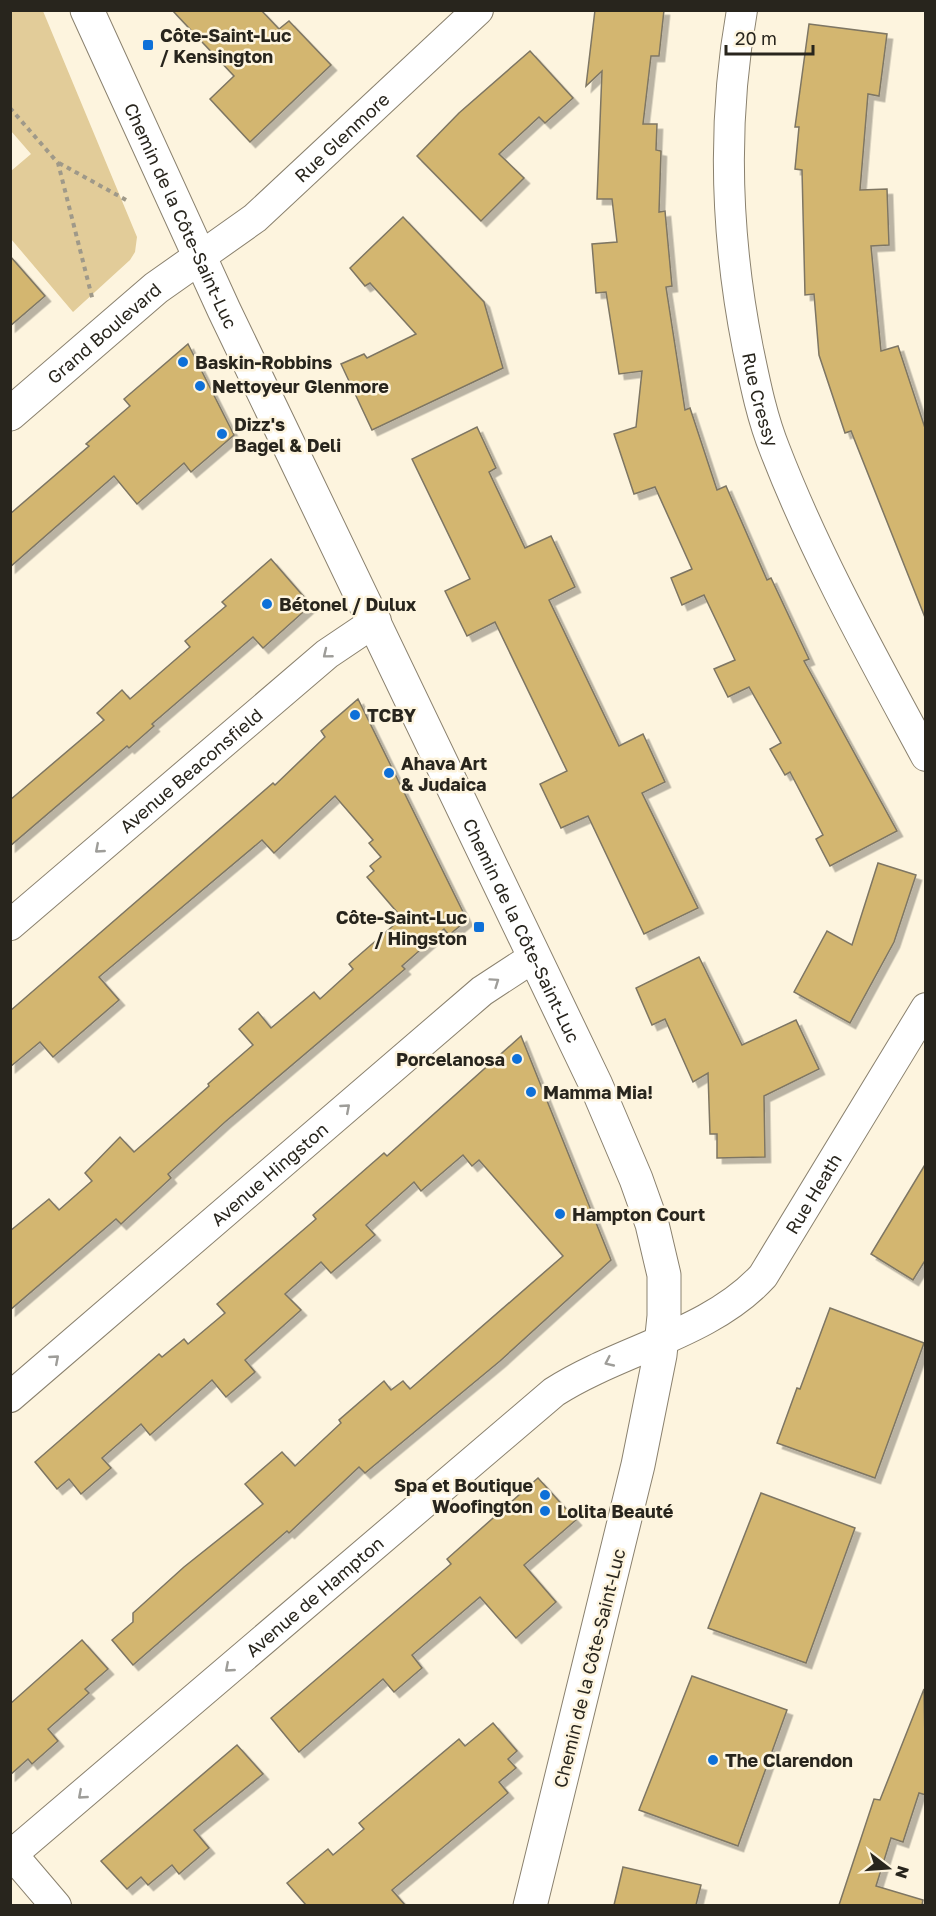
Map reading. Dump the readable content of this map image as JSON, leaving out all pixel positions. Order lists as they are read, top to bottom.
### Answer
{
  "streets": {
    "main road": ["Chemin de la Côte-Saint-Luc", "Grand Boulevard"],
    "street": [
      "Rue Glenmore",
      "Rue Cressy",
      "Avenue Beaconsfield",
      "Avenue Hingston",
      "Rue Heath",
      "Avenue de Hampton"
    ]
  },
  "crossings": [
    ["Rue Glenmore", "Chemin de la Côte-Saint-Luc"],
    ["Rue Glenmore", "Grand Boulevard"],
    ["Chemin de la Côte-Saint-Luc", "Grand Boulevard"],
    ["Chemin de la Côte-Saint-Luc", "Avenue Beaconsfield"],
    ["Chemin de la Côte-Saint-Luc", "Avenue Hingston"],
    ["Chemin de la Côte-Saint-Luc", "Rue Heath"],
    ["Chemin de la Côte-Saint-Luc", "Avenue de Hampton"],
    ["Rue Heath", "Avenue de Hampton"]
  ],
  "one_way": ["Avenue Beaconsfield", "Avenue Hingston", "Avenue de Hampton"],
  "places": {
    "transit": ["Côte-Saint-Luc / Kensington", "Côte-Saint-Luc / Hingston"],
    "other": [
      "Baskin-Robbins",
      "Nettoyeur Glenmore",
      "Dizz's Bagel & Deli",
      "Bétonel / Dulux",
      "TCBY",
      "Ahava Art & Judaica",
      "Porcelanosa",
      "Mamma Mia!",
      "Hampton Court",
      "Spa et Boutique Woofington",
      "Lolita Beauté",
      "The Clarendon"
    ]
  },
  "scale_bar": "20 m",
  "north": "right"
}
